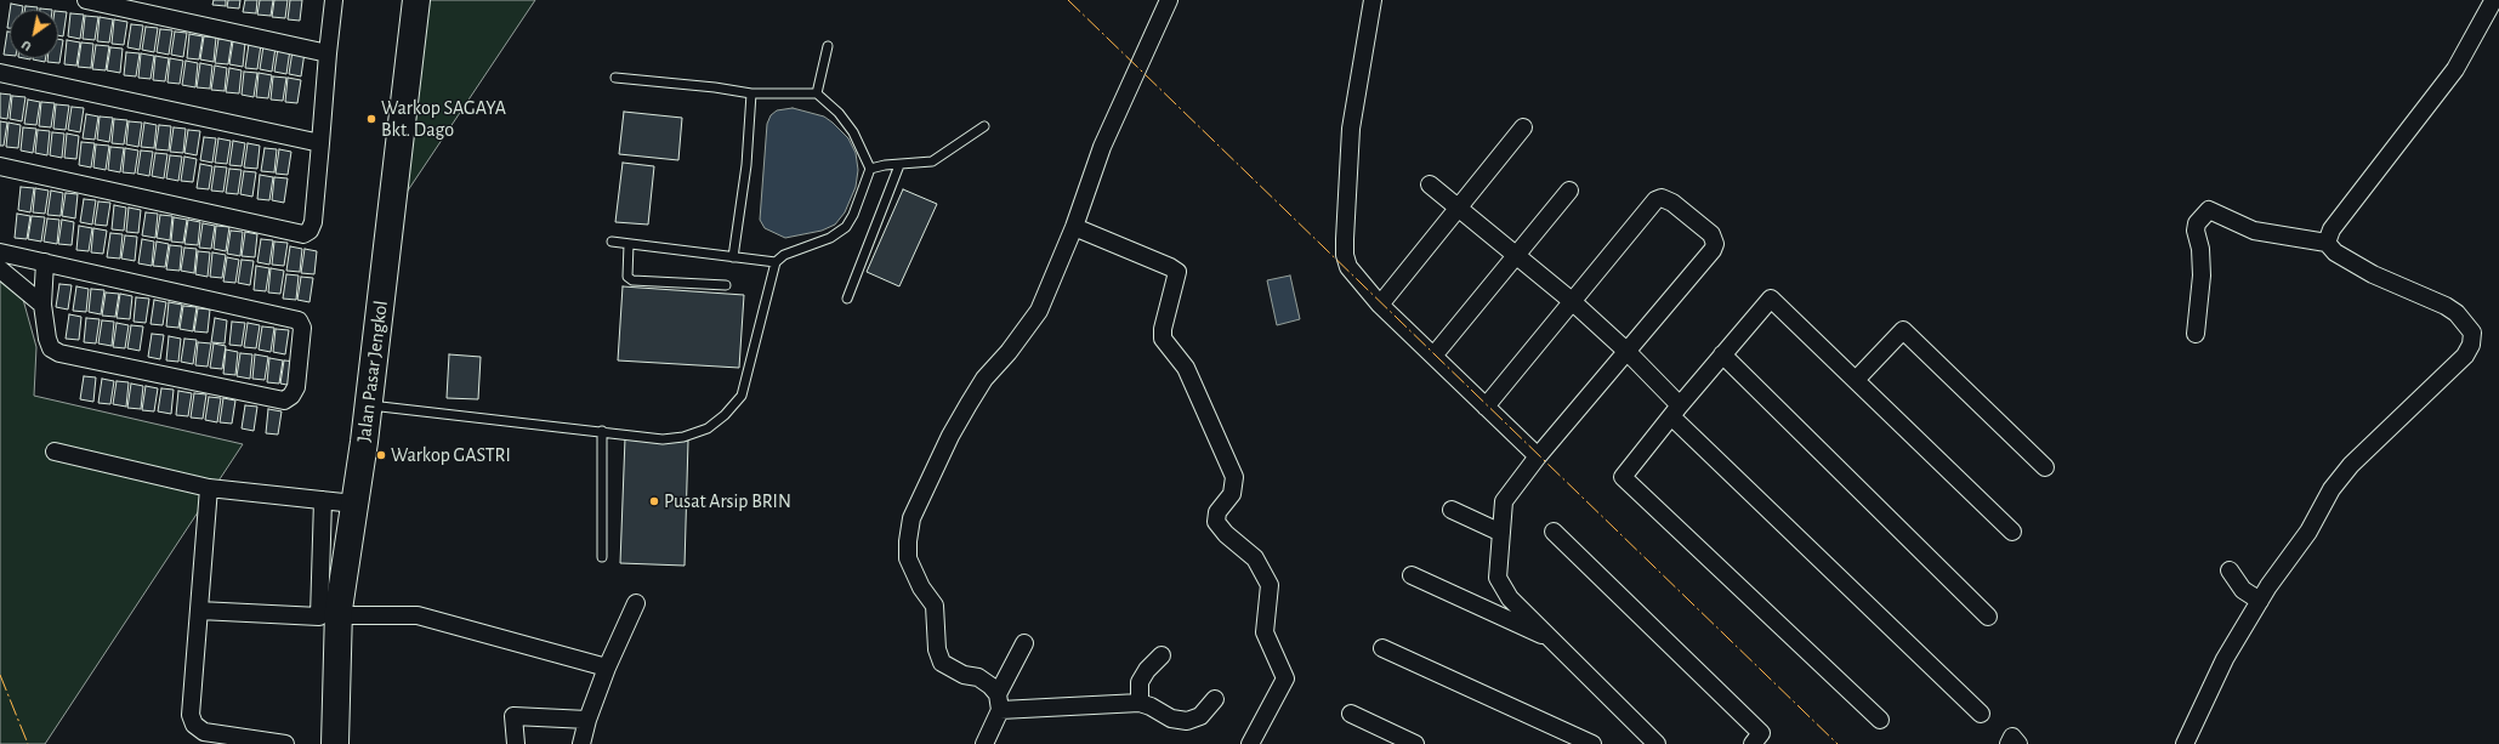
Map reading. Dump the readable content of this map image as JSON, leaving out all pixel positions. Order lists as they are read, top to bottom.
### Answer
{
  "streets": {
    "main road": ["Jalan Pasar Jengkol"]
  },
  "places": ["Warkop SAGAYA Bkt. Dago", "Warkop GASTRI", "Pusat Arsip BRIN"],
  "north": "bottom left"
}
